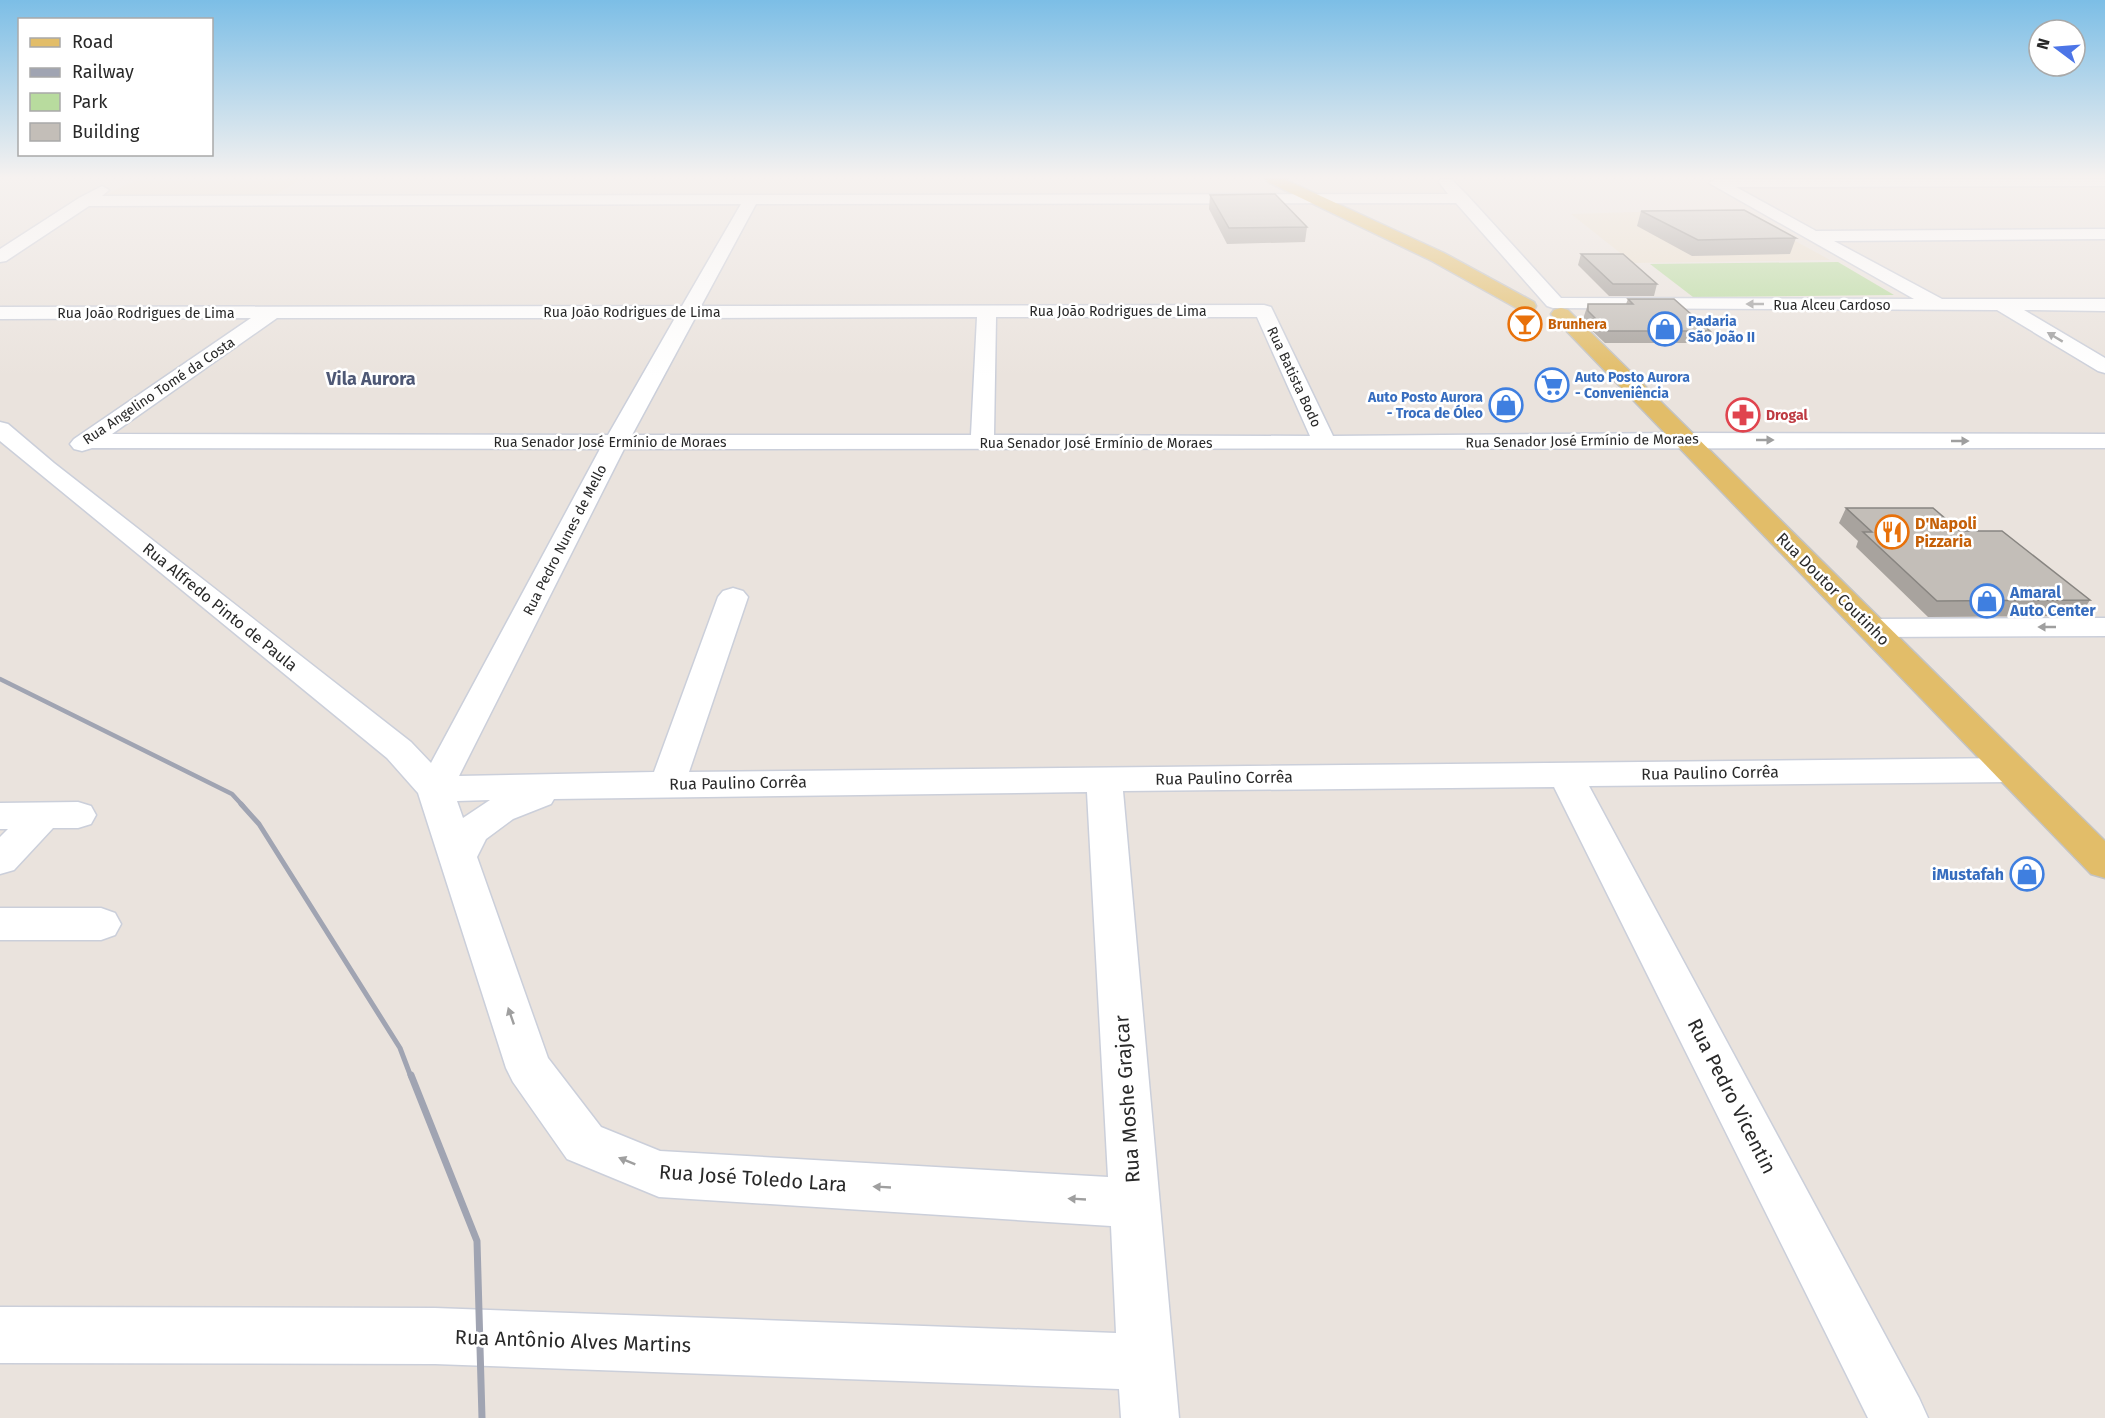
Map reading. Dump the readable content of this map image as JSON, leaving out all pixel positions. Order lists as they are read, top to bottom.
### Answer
{
  "streets": {
    "main road": ["Rua Doutor Coutinho"],
    "street": [
      "Rua Alceu Cardoso",
      "Rua João Rodrigues de Lima",
      "Rua Batista Bodo",
      "Rua Angelino Tomé da Costa",
      "Rua Senador José Ermínio de Moraes",
      "Rua Pedro Nunes de Mello",
      "Rua Alfredo Pinto de Paula",
      "Rua Paulino Corrêa",
      "Rua Pedro Vicentin",
      "Rua Moshe Grajcar",
      "Rua José Toledo Lara",
      "Rua Antônio Alves Martins"
    ]
  },
  "crossings": [
    ["Rua Alceu Cardoso", "Rua Doutor Coutinho"],
    ["Rua João Rodrigues de Lima", "Rua Batista Bodo"],
    ["Rua João Rodrigues de Lima", "Rua Angelino Tomé da Costa"],
    ["Rua João Rodrigues de Lima", "Rua Pedro Nunes de Mello"],
    ["Rua Batista Bodo", "Rua Senador José Ermínio de Moraes"],
    ["Rua Angelino Tomé da Costa", "Rua Senador José Ermínio de Moraes"],
    ["Rua Angelino Tomé da Costa", "Rua Alfredo Pinto de Paula"],
    ["Rua Senador José Ermínio de Moraes", "Rua Pedro Nunes de Mello"],
    ["Rua Senador José Ermínio de Moraes", "Rua Doutor Coutinho"],
    ["Rua Pedro Nunes de Mello", "Rua Alfredo Pinto de Paula"],
    ["Rua Pedro Nunes de Mello", "Rua Paulino Corrêa"],
    ["Rua Pedro Nunes de Mello", "Rua José Toledo Lara"],
    ["Rua Doutor Coutinho", "Rua Paulino Corrêa"],
    ["Rua Alfredo Pinto de Paula", "Rua Paulino Corrêa"],
    ["Rua Alfredo Pinto de Paula", "Rua José Toledo Lara"],
    ["Rua Paulino Corrêa", "Rua Pedro Vicentin"],
    ["Rua Paulino Corrêa", "Rua Moshe Grajcar"],
    ["Rua Paulino Corrêa", "Rua José Toledo Lara"],
    ["Rua Moshe Grajcar", "Rua José Toledo Lara"],
    ["Rua Moshe Grajcar", "Rua Antônio Alves Martins"]
  ],
  "one_way": ["Rua Alceu Cardoso", "Rua José Toledo Lara"],
  "districts": ["Vila Aurora"],
  "places": {
    "bar": ["Brunhera"],
    "shop": [
      "Padaria São João II",
      "Auto Posto Aurora - Troca de Óleo",
      "Amaral Auto Center",
      "iMustafah"
    ],
    "supermarket": ["Auto Posto Aurora - Conveniência"],
    "pharmacy": ["Drogal"],
    "restaurant": ["D'Napoli Pizzaria"]
  },
  "legend": [
    "Road",
    "Railway",
    "Park",
    "Building"
  ],
  "north": "left"
}
